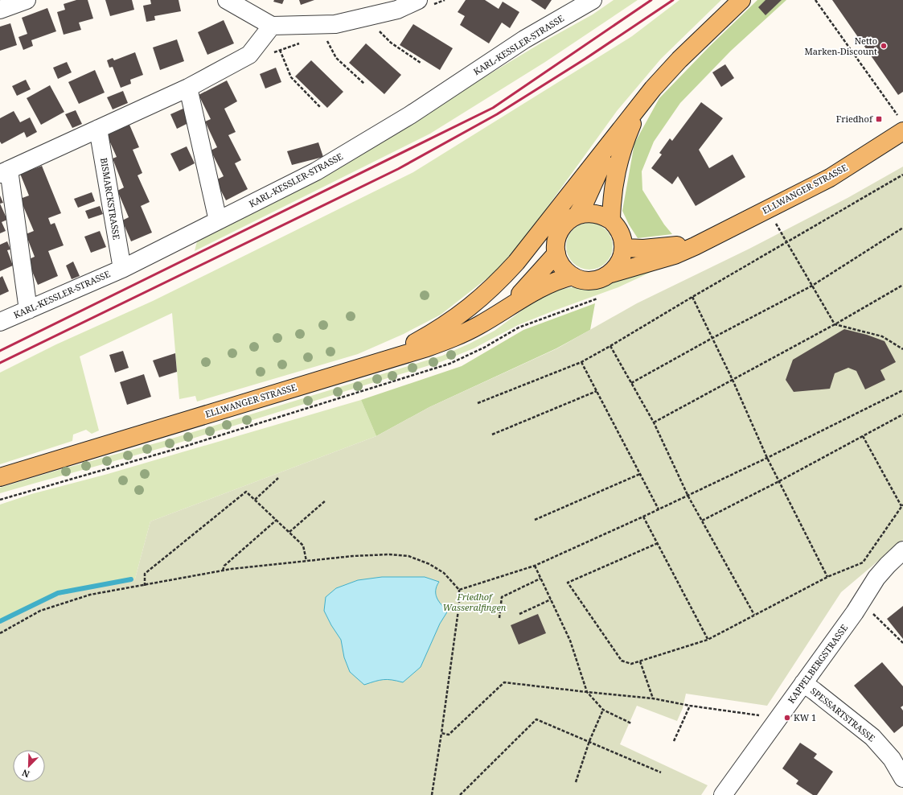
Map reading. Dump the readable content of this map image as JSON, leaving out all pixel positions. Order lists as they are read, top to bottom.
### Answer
{
  "streets": {
    "main road": ["ELLWANGER STRASSE"],
    "street": [
      "KARL-KESSLER-STRASSE",
      "BISMARCKSTRASSE",
      "KAPPELBERGSTRASSE",
      "SPESSARTSTRASSE"
    ]
  },
  "crossings": [
    ["KARL-KESSLER-STRASSE", "BISMARCKSTRASSE"],
    ["KAPPELBERGSTRASSE", "SPESSARTSTRASSE"]
  ],
  "parks": ["Friedhof Wasseralfingen"],
  "places": {
    "other": ["Netto Marken-Discount", "KW 1"],
    "transit": ["Friedhof"]
  },
  "north": "bottom left"
}
